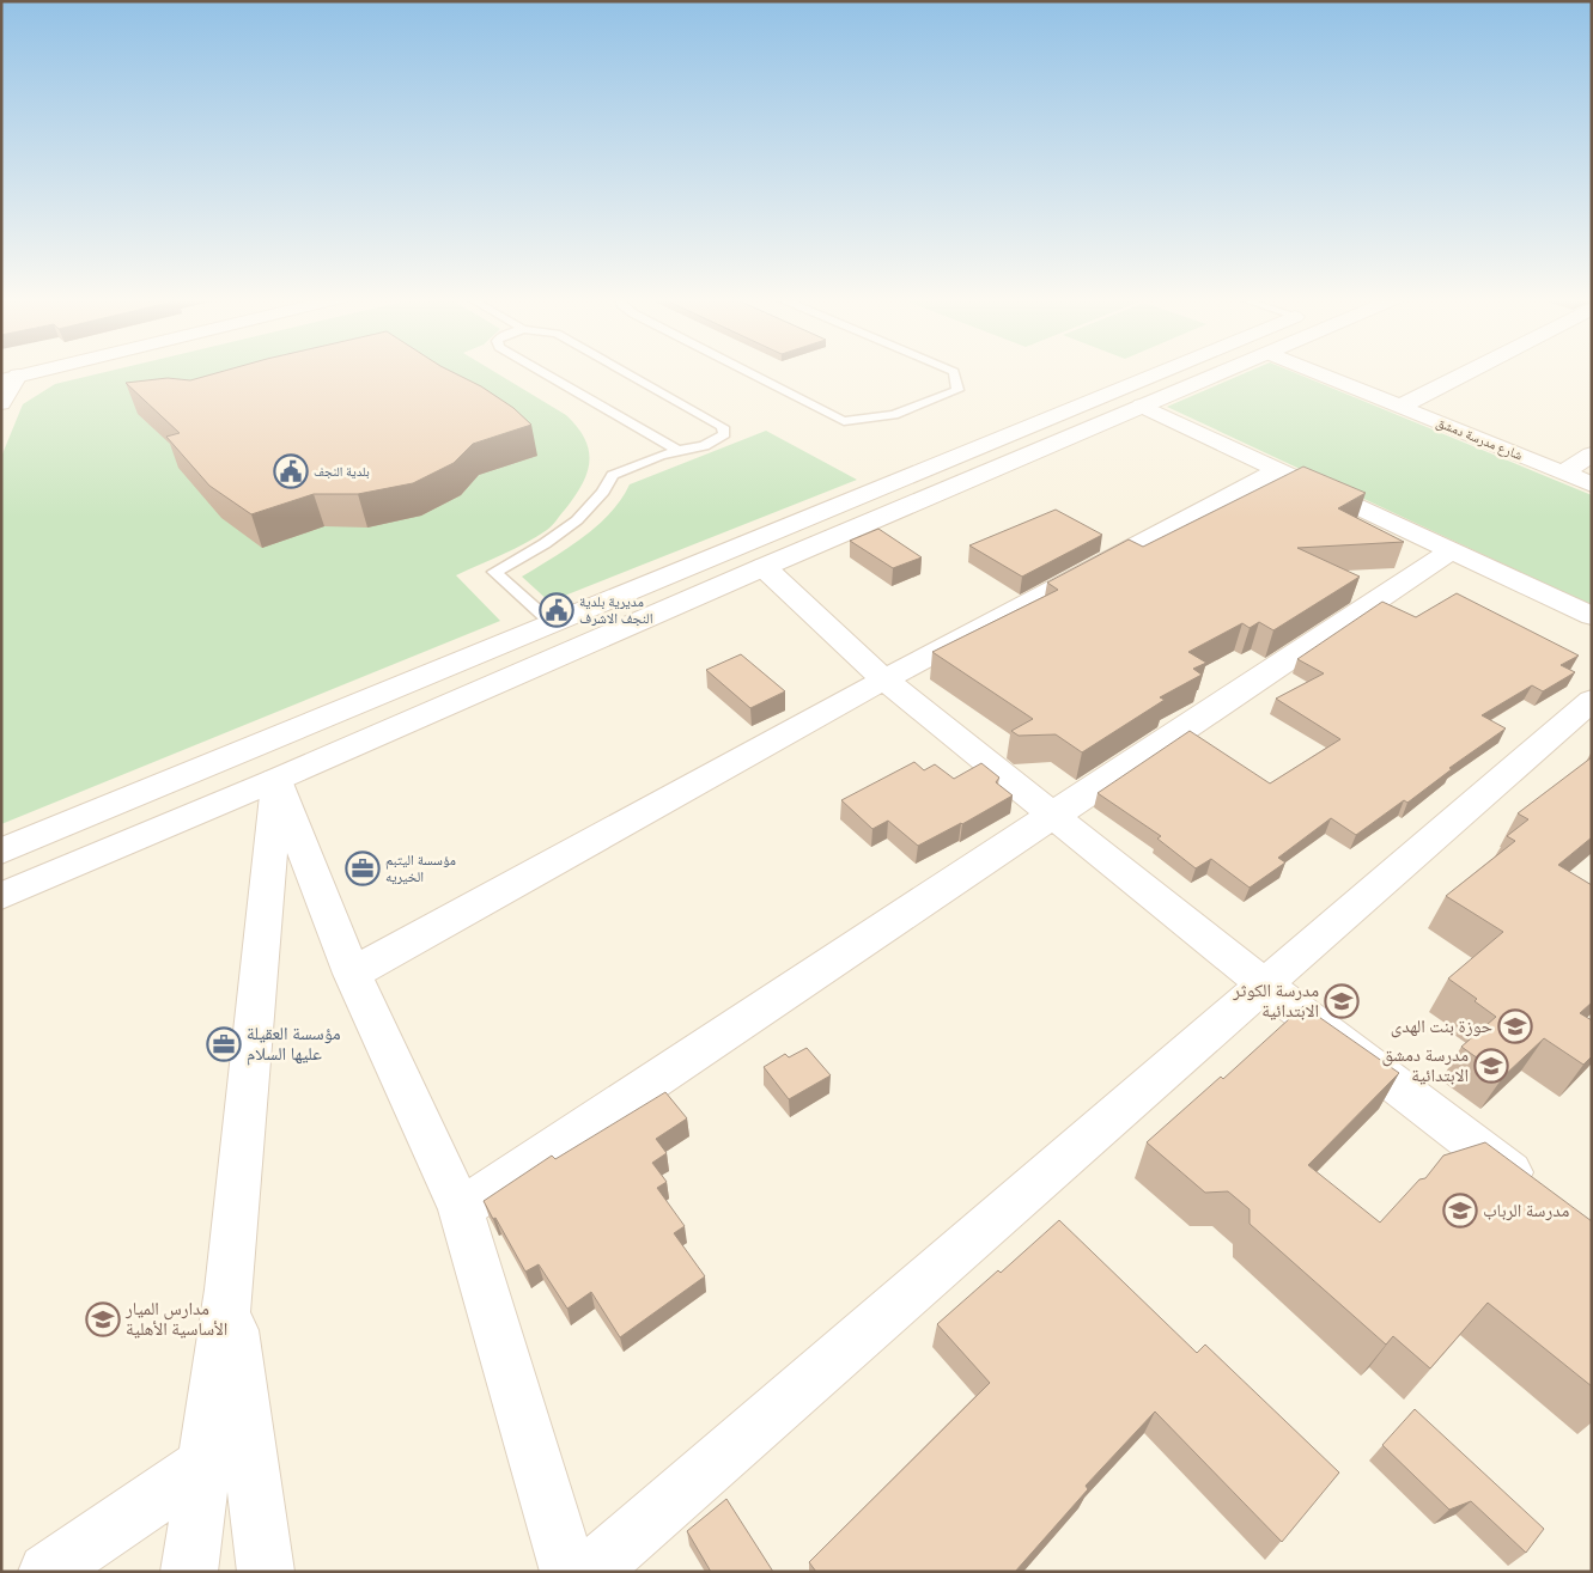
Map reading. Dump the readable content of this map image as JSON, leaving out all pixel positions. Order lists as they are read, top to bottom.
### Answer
{
  "streets": {
    "street": ["شارع مدرسة دمشق"]
  },
  "places": {
    "public building": ["بلدية النجف", "مديرية بلدية النجف الاشرف"],
    "office": ["مؤسسة اليتبم الخيريه", "مؤسسة العقيلة عليها السلام"],
    "school or university": [
      "مدرسة الكوثر الابتدائية",
      "حوزة بنت الهدى",
      "مدرسة دمشق الابتدائية",
      "مدرسة الرباب",
      "مدارس الميار الأساسية الأهلية"
    ]
  }
}
